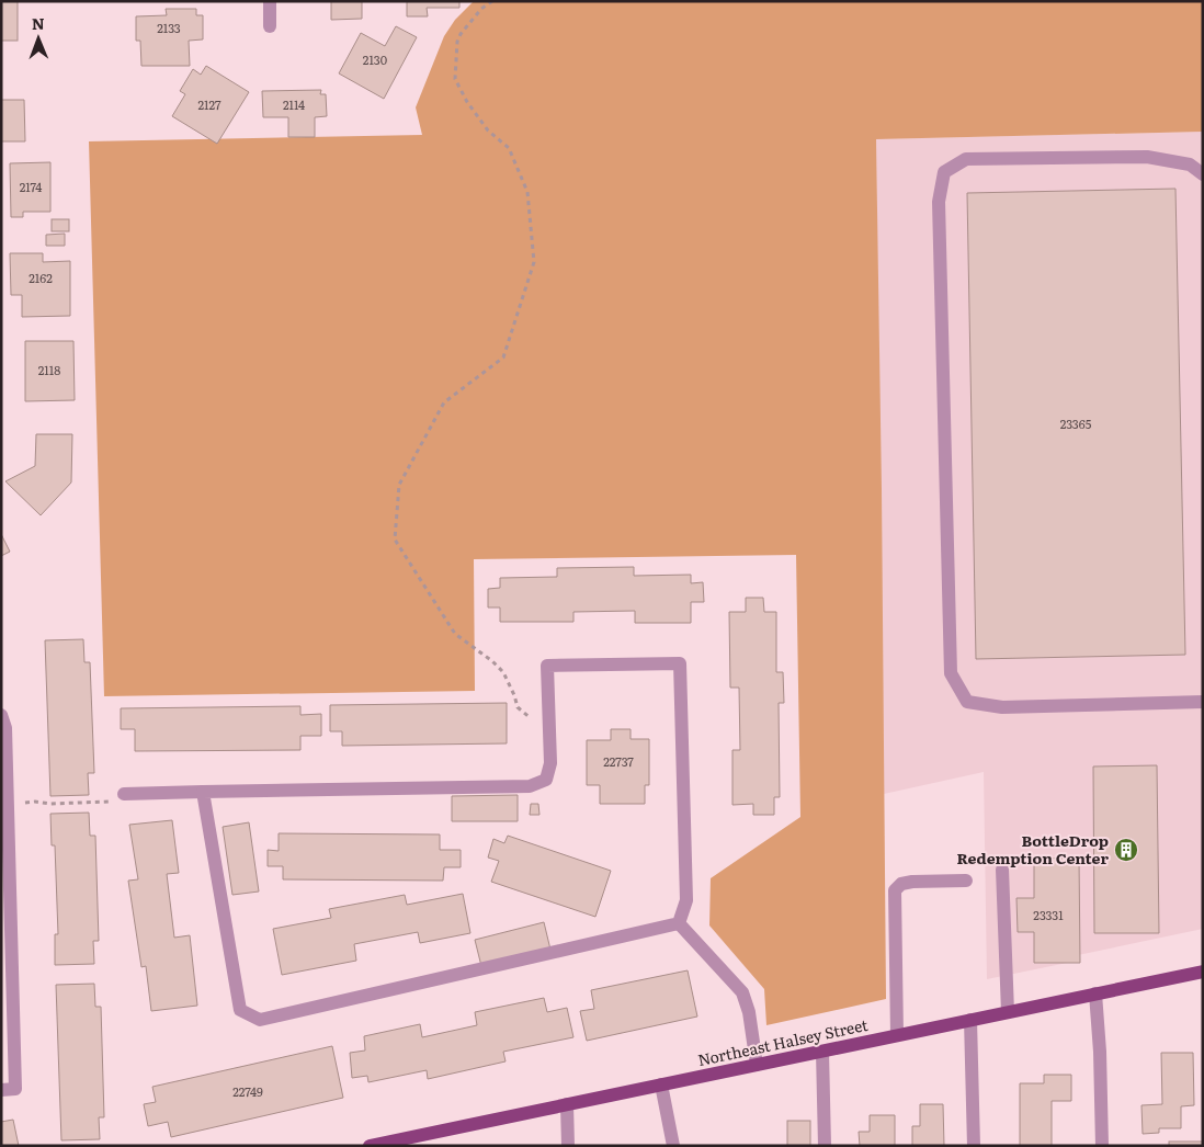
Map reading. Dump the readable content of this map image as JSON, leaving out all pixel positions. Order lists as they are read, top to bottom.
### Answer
{
  "streets": {
    "main road": ["Northeast Halsey Street"]
  },
  "places": {
    "building": ["BottleDrop Redemption Center"]
  },
  "house_numbers": [
    "2133",
    "2130",
    "2127",
    "2114",
    "2174",
    "2162",
    "2118",
    "23365",
    "22737",
    "23331",
    "22749"
  ],
  "north": "top"
}
